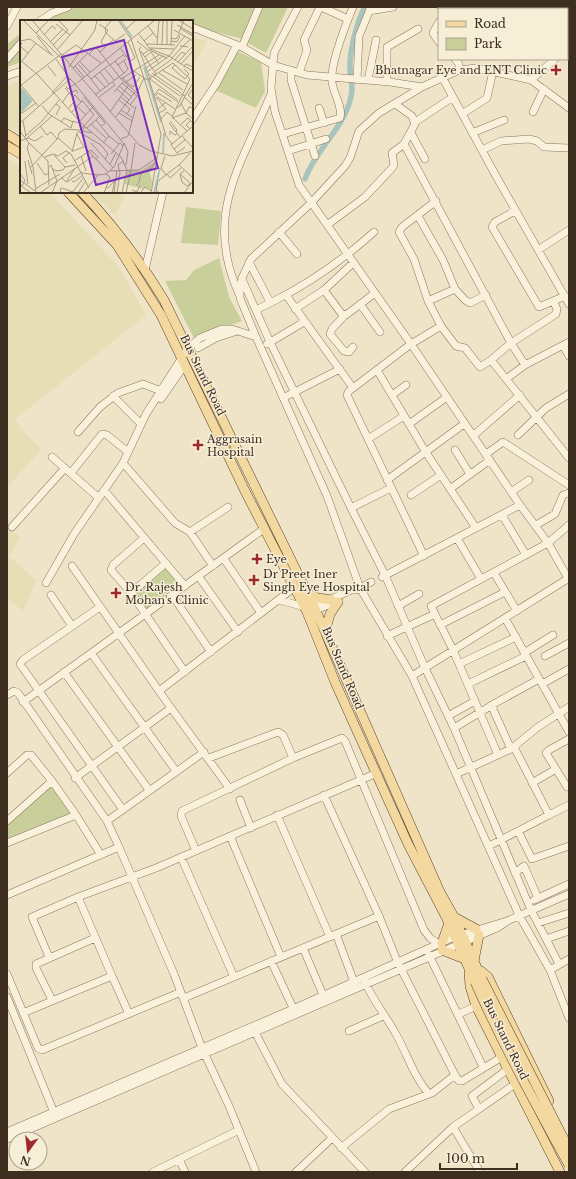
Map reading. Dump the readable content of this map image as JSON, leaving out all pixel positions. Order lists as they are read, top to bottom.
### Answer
{
  "streets": {
    "main road": ["Bus Stand Road"]
  },
  "places": {
    "health": [
      "Bhatnagar Eye and ENT Clinic",
      "Aggrasain Hospital",
      "Eye",
      "Dr Preet Iner Singh Eye Hospital",
      "Dr. Rajesh Mohan's Clinic"
    ]
  },
  "legend": ["Road", "Park"],
  "scale_bar": "100 m",
  "north": "bottom"
}
